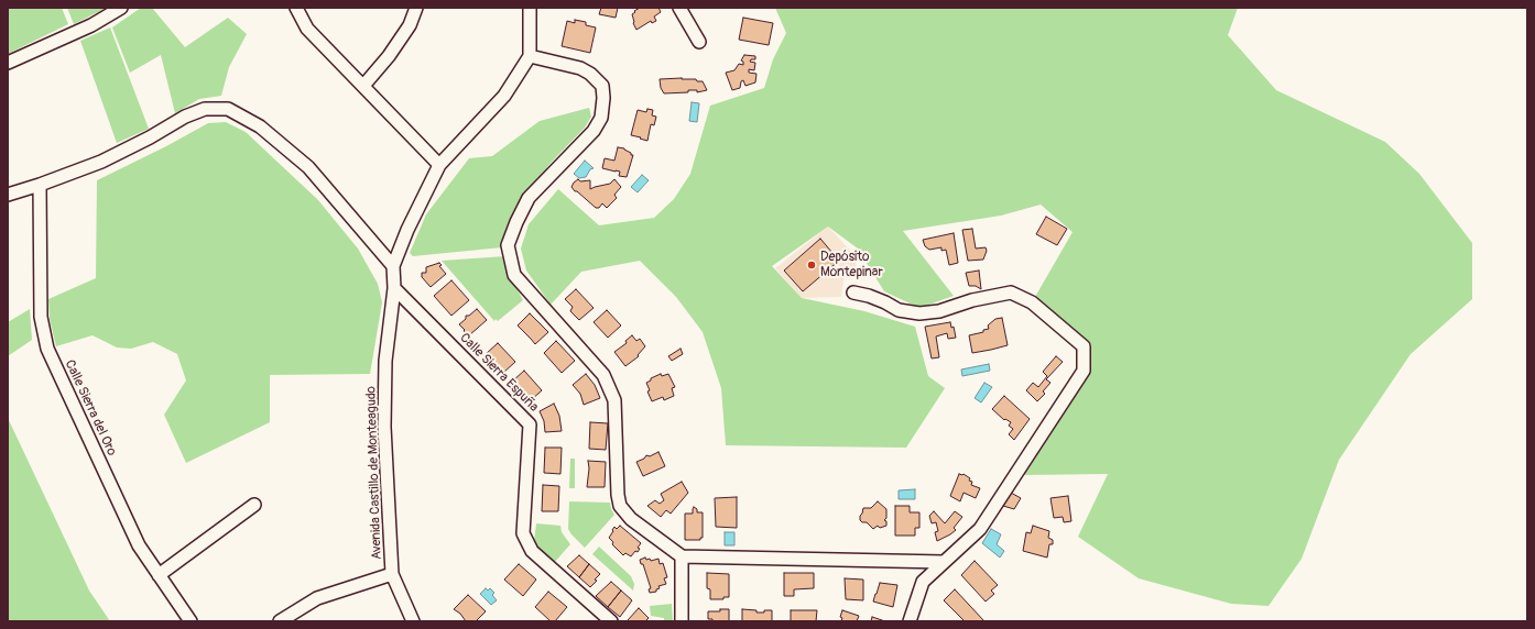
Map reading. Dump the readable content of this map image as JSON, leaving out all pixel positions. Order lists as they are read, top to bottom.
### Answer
{
  "streets": {
    "street": ["Calle Sierra Espuña", "Calle Sierra del Oro", "Avenida Castillo de Monteagudo"]
  },
  "crossings": [
    ["Calle Sierra Espuña", "Avenida Castillo de Monteagudo"]
  ],
  "places": ["Depósito Montepinar"]
}
